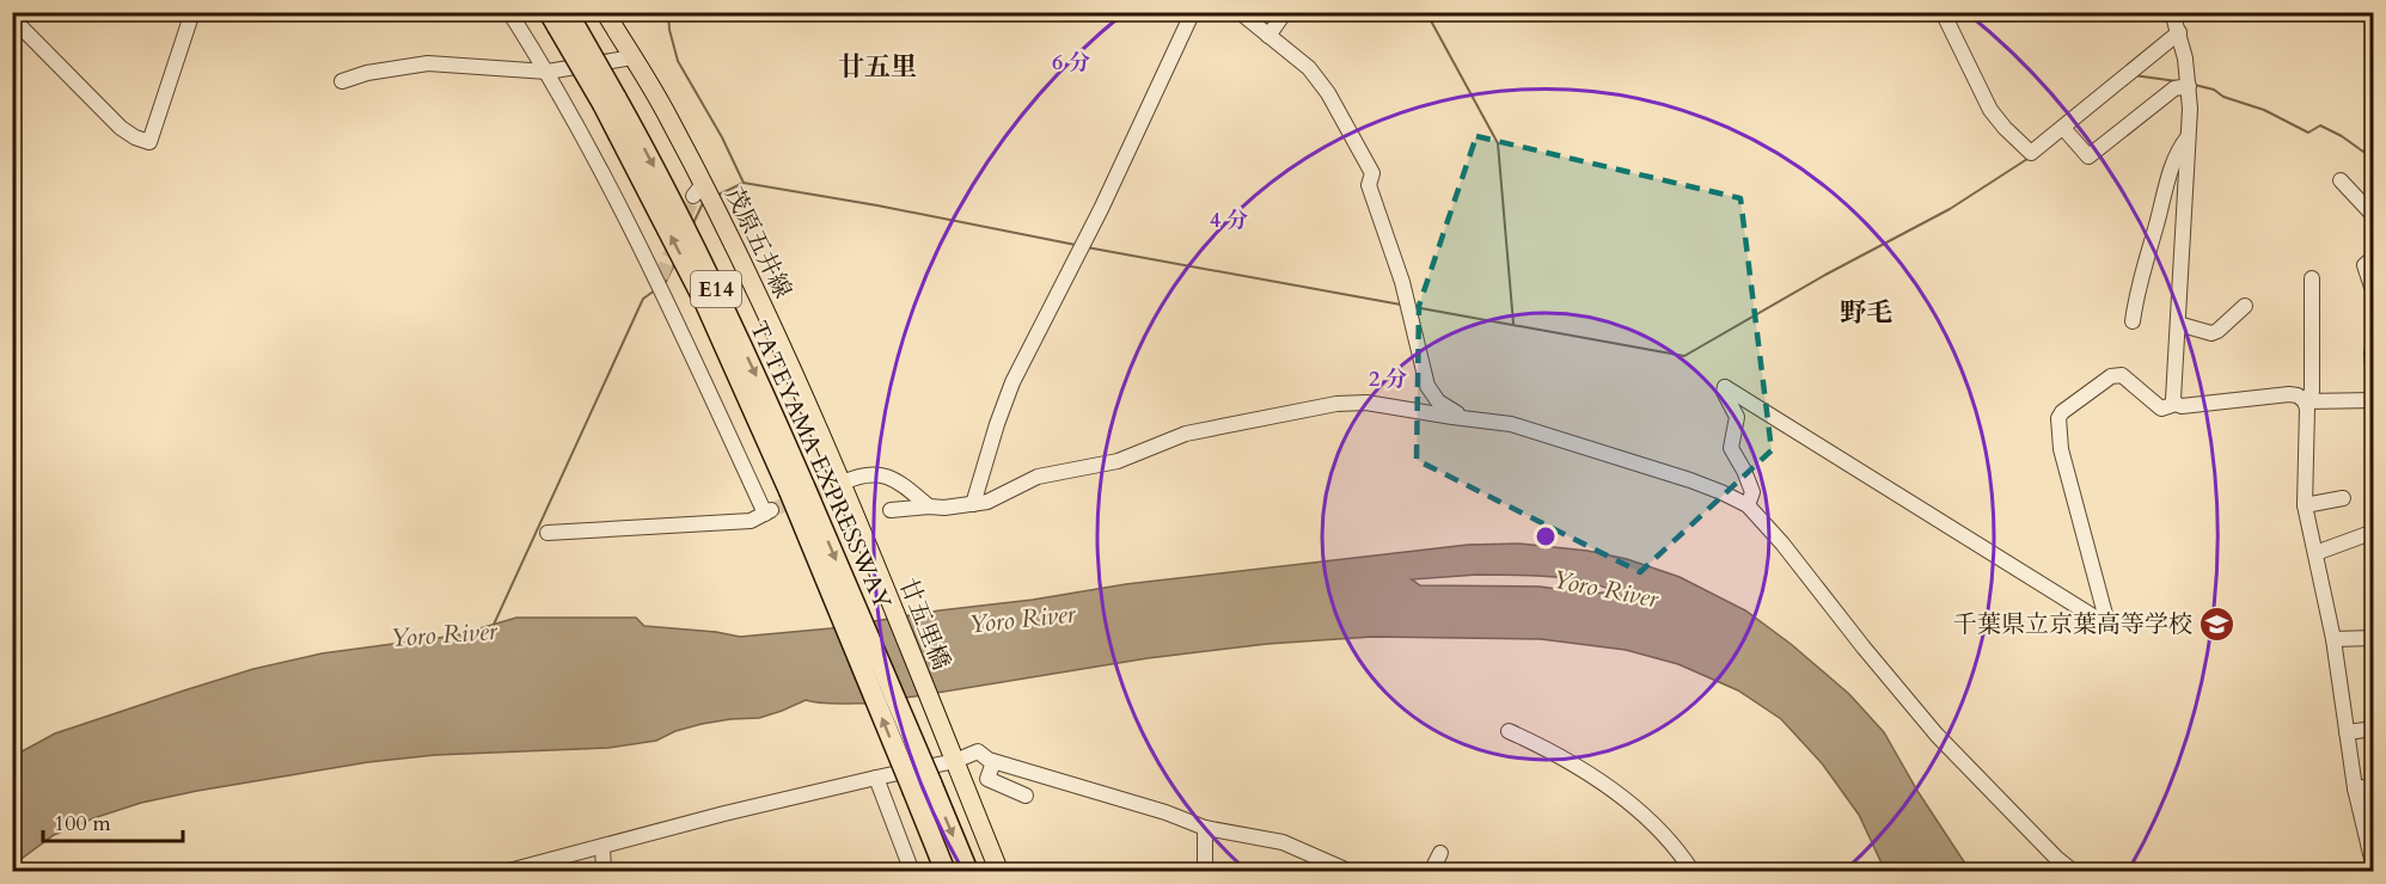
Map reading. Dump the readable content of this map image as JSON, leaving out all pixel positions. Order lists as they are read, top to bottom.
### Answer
{
  "streets": {
    "highway": ["E14", "TATEYAMA EXPRESSWAY"],
    "main road": ["茂原五井線", "廿五里橋"]
  },
  "crossings": [
    ["茂原五井線", "廿五里橋"]
  ],
  "districts": ["廿五里", "野毛"],
  "water": ["Yoro River"],
  "places": {
    "school or university": ["千葉県立京葉高等学校"]
  },
  "scale_bar": "100 m",
  "rings": ["6 分", "4 分", "2 分"]
}
